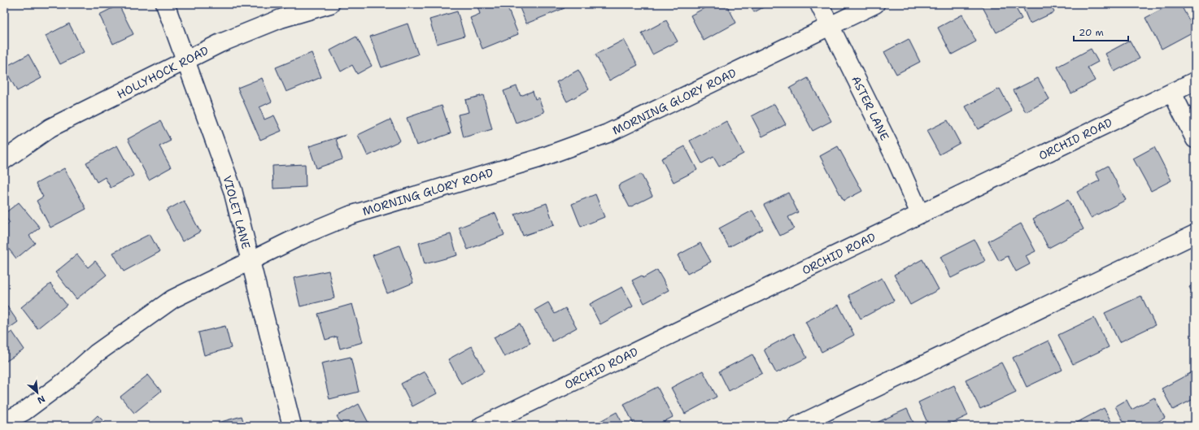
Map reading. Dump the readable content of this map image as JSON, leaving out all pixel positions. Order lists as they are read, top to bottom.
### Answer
{
  "streets": {
    "street": [
      "HOLLYHOCK ROAD",
      "MORNING GLORY ROAD",
      "ASTER LANE",
      "ORCHID ROAD",
      "VIOLET LANE"
    ]
  },
  "crossings": [
    ["HOLLYHOCK ROAD", "VIOLET LANE"],
    ["MORNING GLORY ROAD", "ASTER LANE"],
    ["MORNING GLORY ROAD", "VIOLET LANE"],
    ["ASTER LANE", "ORCHID ROAD"]
  ],
  "scale_bar": "20 m",
  "north": "bottom right"
}
